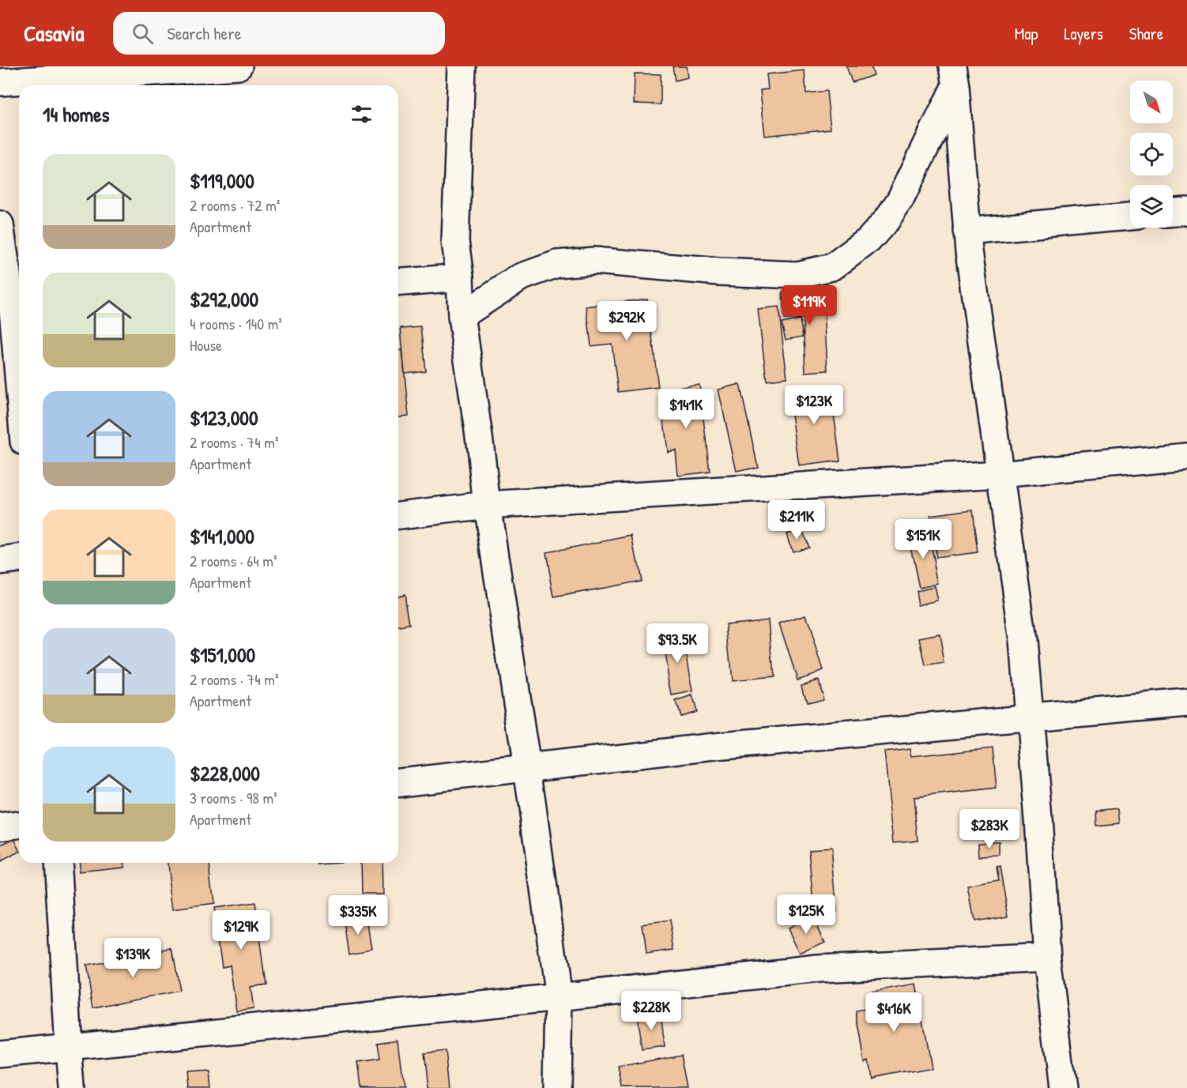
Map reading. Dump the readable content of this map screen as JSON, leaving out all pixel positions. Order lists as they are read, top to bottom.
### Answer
{
  "north": "bottom right",
  "page": {
    "header": "Casavia",
    "search": "Search here",
    "nav": ["Map", "Layers", "Share"],
    "heading": "14 homes",
    "list": [
      {
        "name": "$119,000",
        "note": "2 rooms · 72 m² · Apartment"
      },
      {
        "name": "$292,000",
        "note": "4 rooms · 140 m² · House"
      },
      {
        "name": "$123,000",
        "note": "2 rooms · 74 m² · Apartment"
      },
      {
        "name": "$141,000",
        "note": "2 rooms · 64 m² · Apartment"
      },
      {
        "name": "$151,000",
        "note": "2 rooms · 74 m² · Apartment"
      },
      {
        "name": "$228,000",
        "note": "3 rooms · 98 m² · Apartment"
      }
    ],
    "price": [
      "$119K",
      "$292K",
      "$123K",
      "$141K",
      "$211K",
      "$151K",
      "$93.5K",
      "$283K",
      "$125K",
      "$335K",
      "$129K",
      "$139K",
      "$228K",
      "$416K"
    ]
  }
}
